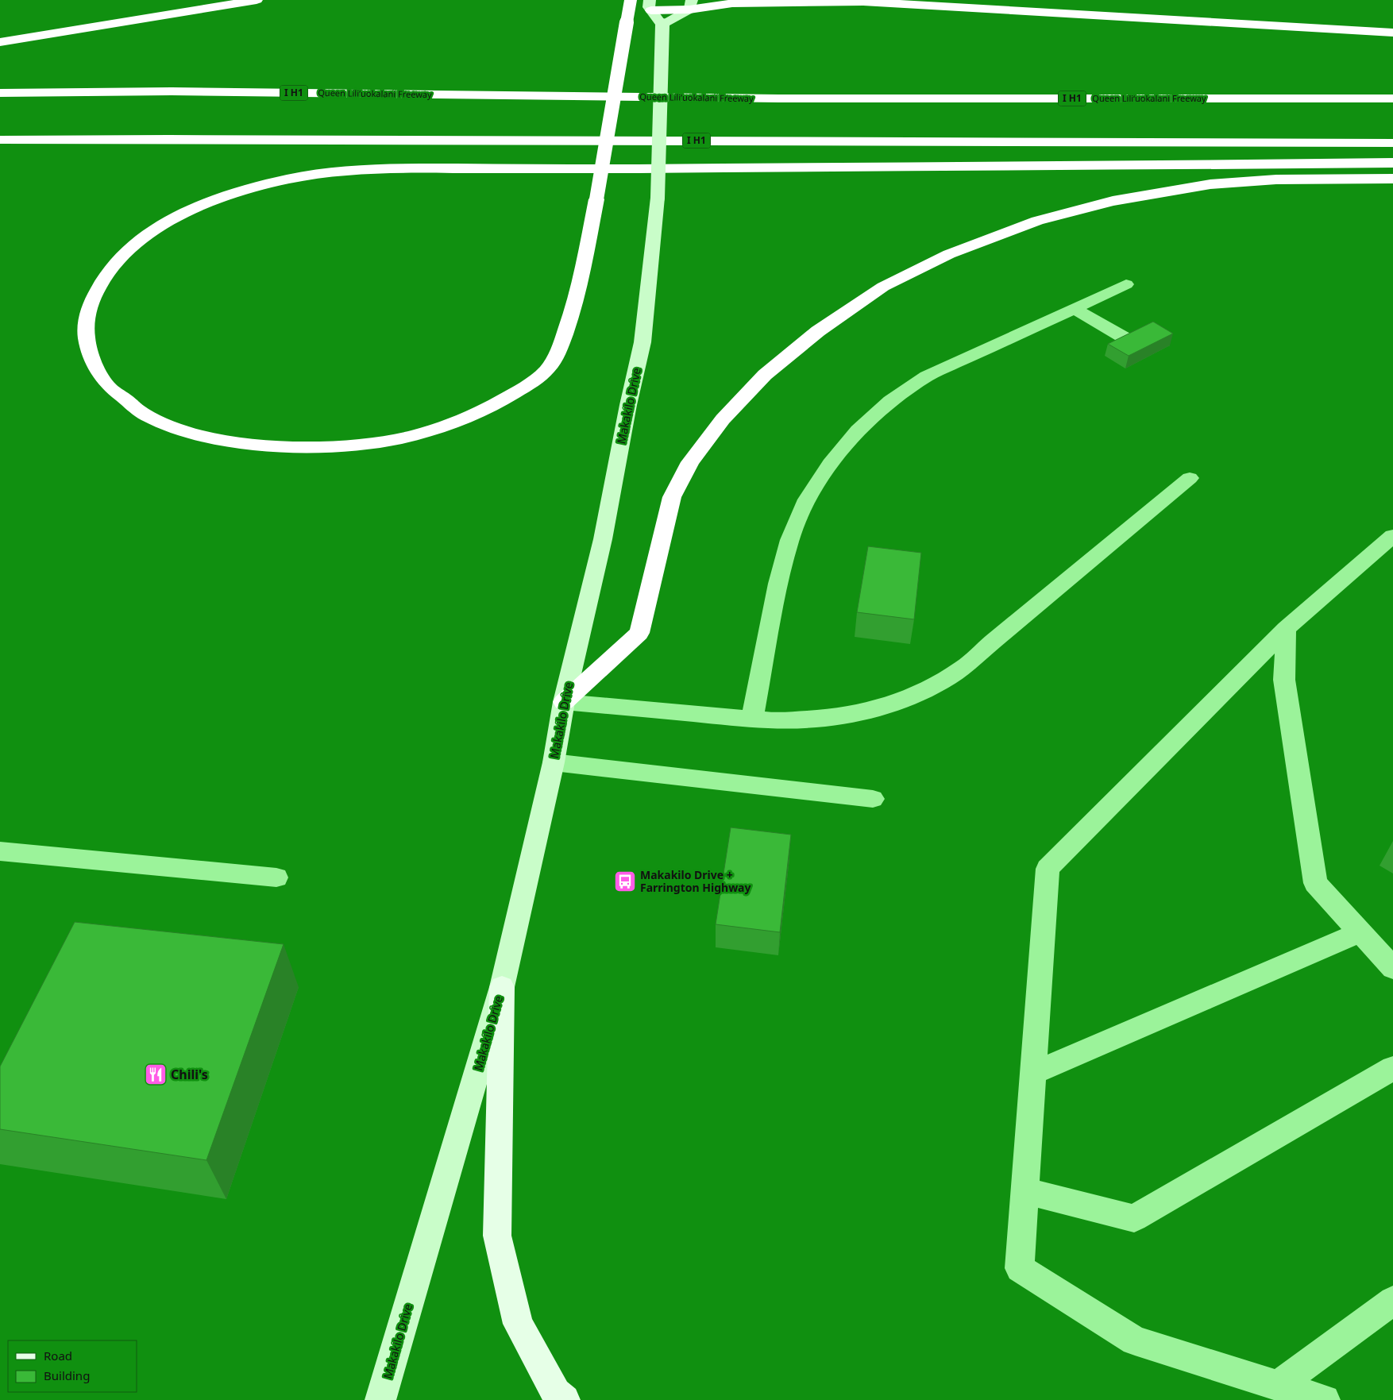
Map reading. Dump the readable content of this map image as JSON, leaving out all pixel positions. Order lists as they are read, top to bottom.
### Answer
{
  "streets": {
    "highway": ["I H1", "Queen Liliʻuokalani Freeway"],
    "main road": ["Makakilo Drive"]
  },
  "places": {
    "bus stop": ["Makakilo Drive + Farrington Highway"],
    "restaurant": ["Chili's"]
  },
  "legend": ["Road", "Building"]
}
